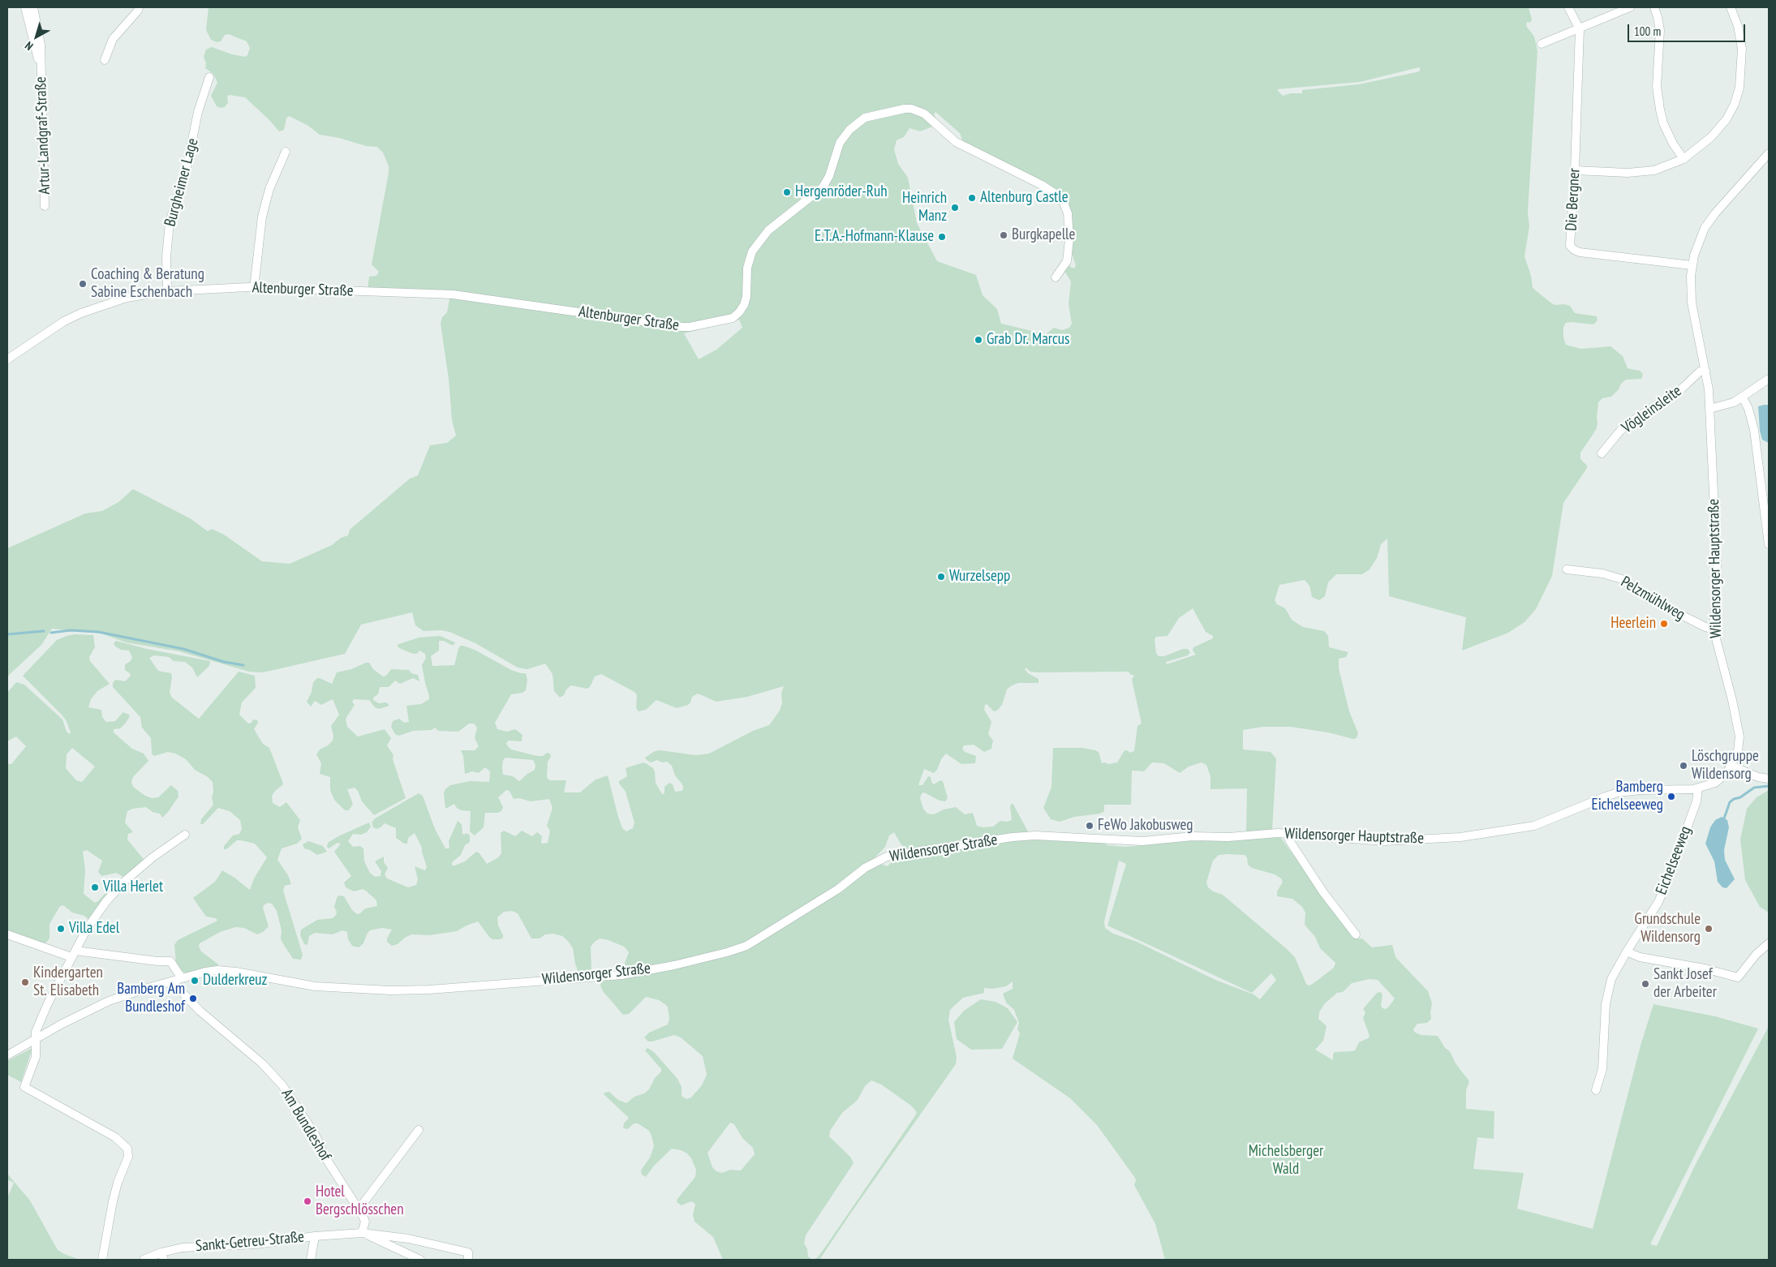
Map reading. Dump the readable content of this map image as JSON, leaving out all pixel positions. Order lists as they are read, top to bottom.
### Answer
{
  "streets": {
    "street": [
      "Artur-Landgraf-Straße",
      "Burgheimer Lage",
      "Die Bergner",
      "Altenburger Straße",
      "Vögleinsleite",
      "Wildensorger Hauptstraße",
      "Pelzmühlweg",
      "Wildensorger Straße",
      "Eichelseeweg",
      "Am Bundleshof",
      "Sankt-Getreu-Straße"
    ]
  },
  "crossings": [
    ["Burgheimer Lage", "Altenburger Straße"],
    ["Die Bergner", "Wildensorger Hauptstraße"],
    ["Vögleinsleite", "Wildensorger Hauptstraße"],
    ["Wildensorger Hauptstraße", "Pelzmühlweg"],
    ["Wildensorger Hauptstraße", "Wildensorger Straße"],
    ["Wildensorger Hauptstraße", "Eichelseeweg"],
    ["Wildensorger Straße", "Am Bundleshof"],
    ["Am Bundleshof", "Sankt-Getreu-Straße"]
  ],
  "parks": ["Michelsberger Wald"],
  "places": [
    "Hergenröder-Ruh",
    "Altenburg Castle",
    "Heinrich Manz",
    "Burgkapelle",
    "E.T.A.-Hofmann-Klause",
    "Coaching & Beratung Sabine Eschenbach",
    "Grab Dr. Marcus",
    "Wurzelsepp",
    "Heerlein",
    "Löschgruppe Wildensorg",
    "Bamberg Eichelseeweg",
    "FeWo Jakobusweg",
    "Villa Herlet",
    "Villa Edel",
    "Grundschule Wildensorg",
    "Dulderkreuz",
    "Kindergarten St. Elisabeth",
    "Sankt Josef der Arbeiter",
    "Bamberg Am Bundleshof",
    "Hotel Bergschlösschen"
  ],
  "scale_bar": "100 m",
  "north": "bottom left"
}
